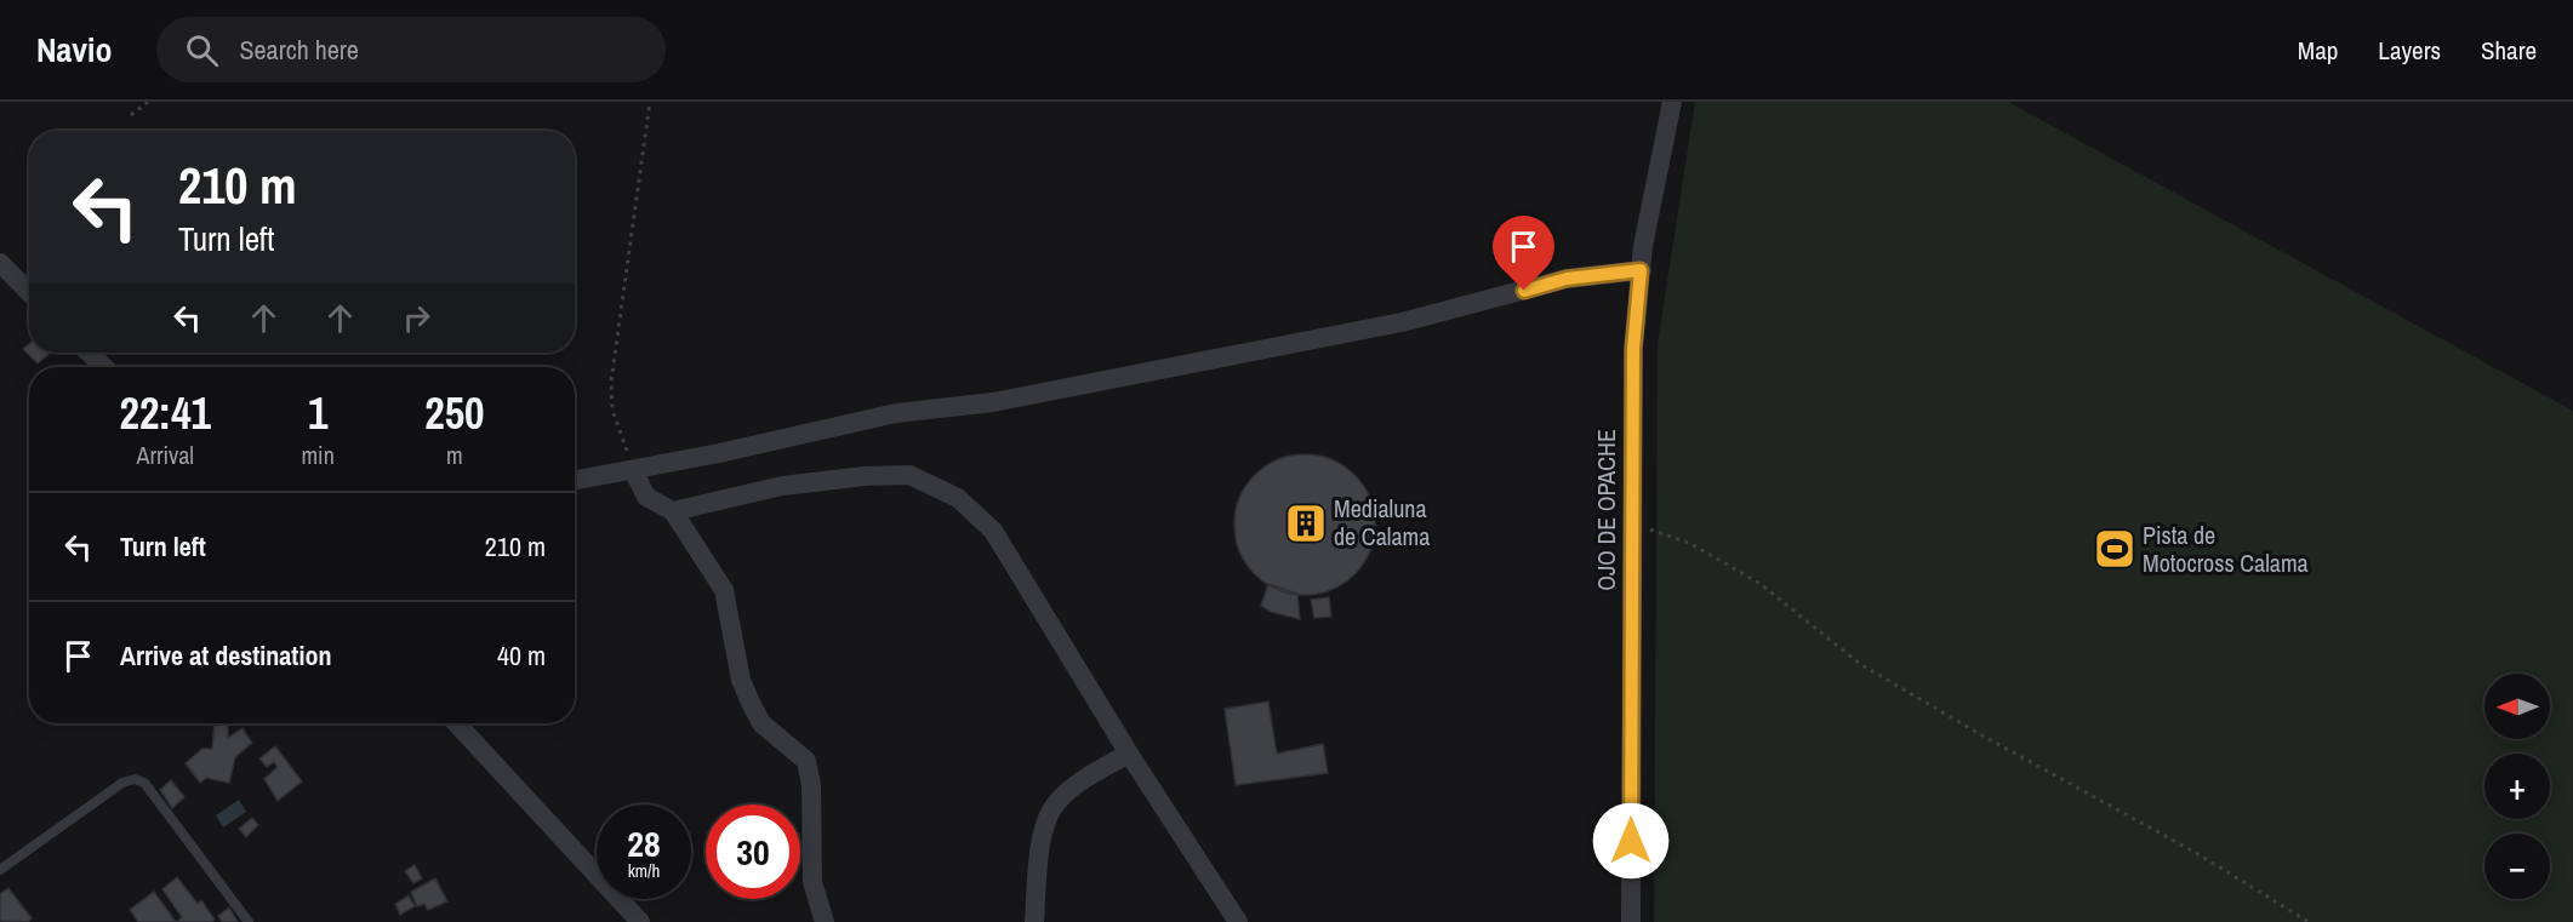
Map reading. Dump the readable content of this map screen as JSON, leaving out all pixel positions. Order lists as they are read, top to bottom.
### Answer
{
  "streets": {
    "street": ["OJO DE OPACHE"]
  },
  "places": {
    "building": ["Medialuna de Calama"],
    "sports": ["Pista de Motocross Calama"]
  },
  "north": "left",
  "page": {
    "header": "Navio",
    "search": "Search here",
    "nav": ["Map", "Layers", "Share"],
    "turn": ["210 m", "Turn left"],
    "eta": [
      "22:41",
      "Arrival",
      "1",
      "min",
      "250",
      "m"
    ],
    "list": [
      {
        "name": "Turn left",
        "value": "210 m"
      },
      {
        "name": "Arrive at destination",
        "value": "40 m"
      }
    ],
    "map_buttons": ["+", "−"],
    "speed": "28 km/h",
    "limit": "30"
  }
}
